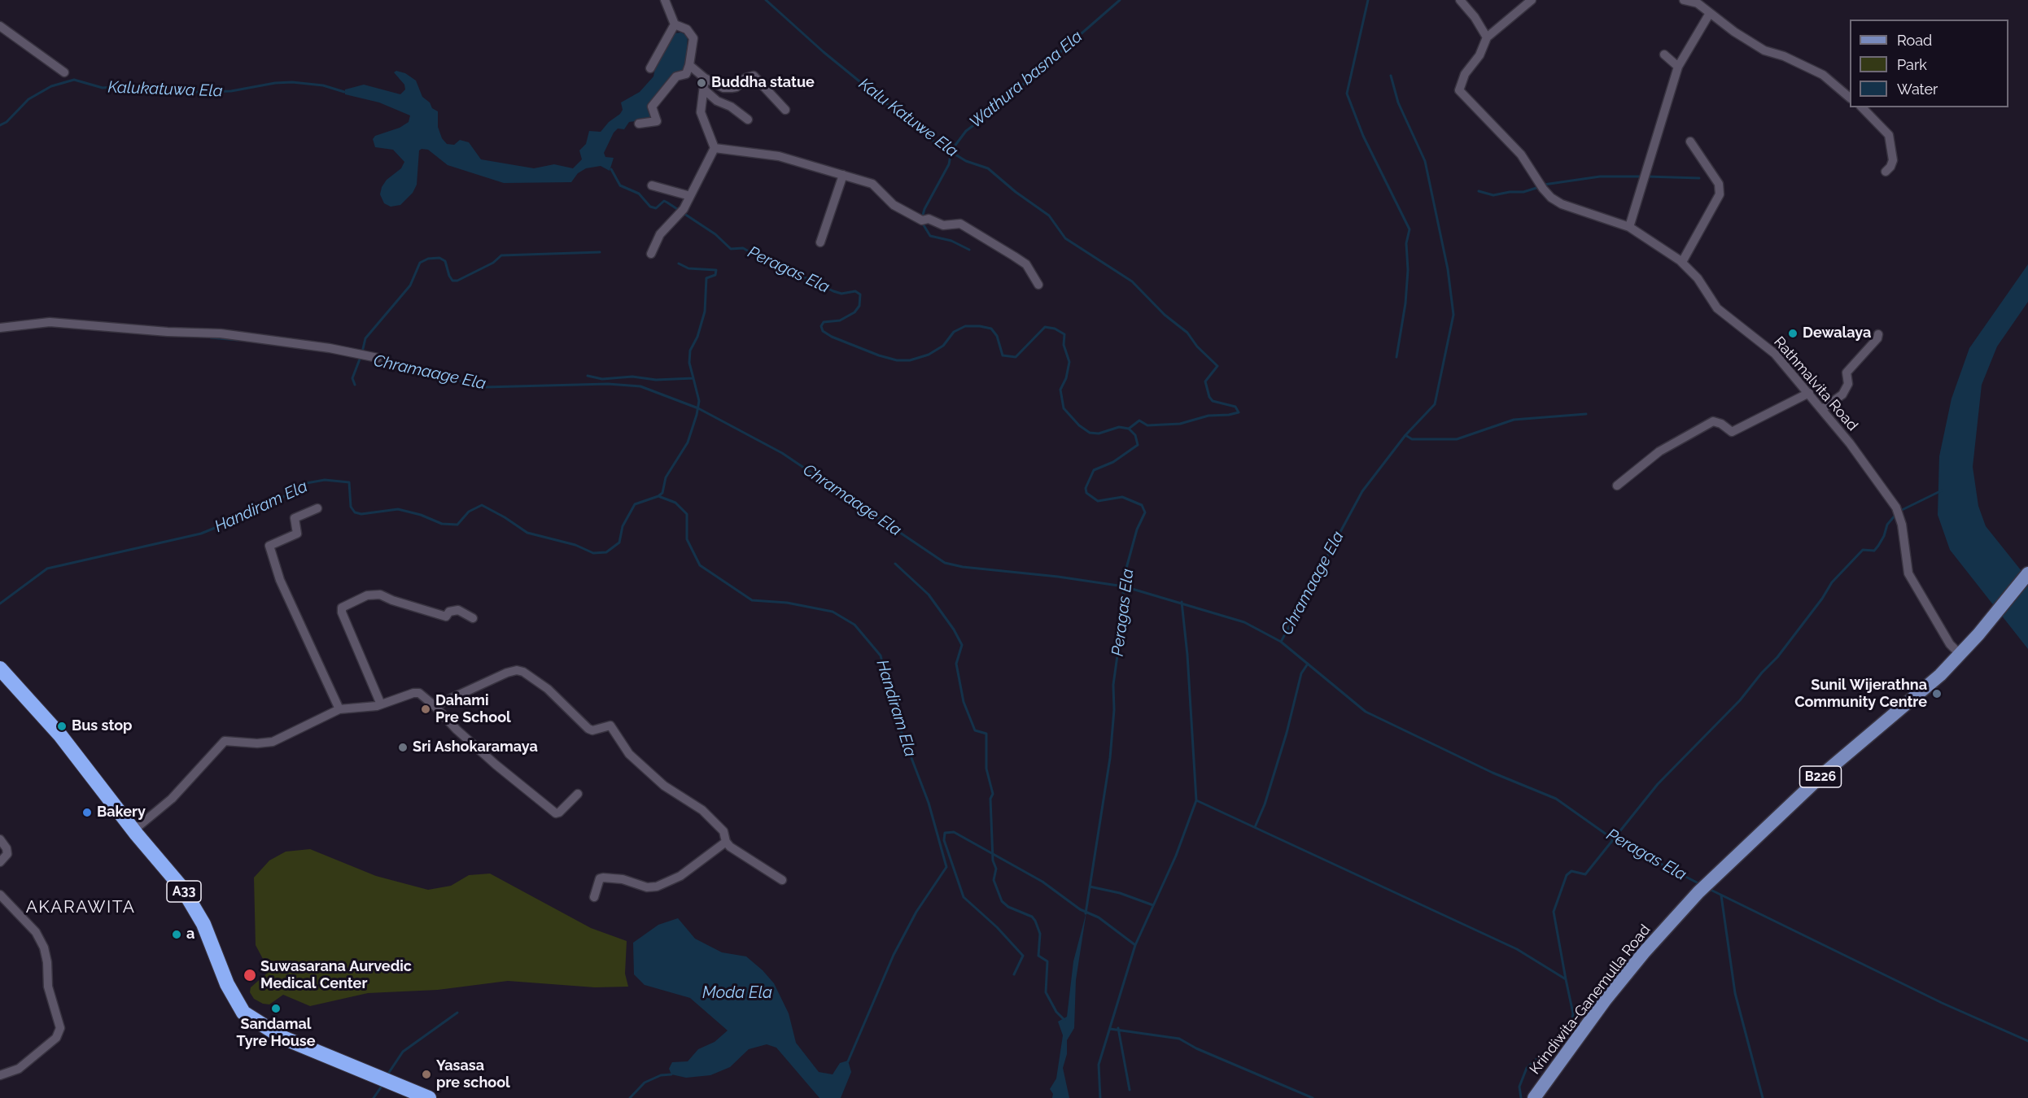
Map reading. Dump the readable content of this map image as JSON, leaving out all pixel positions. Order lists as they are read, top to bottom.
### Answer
{
  "streets": {
    "highway": ["A33"],
    "main road": ["B226", "Krindiwita-Ganemulla Road"],
    "street": ["Rathmalvita Road"]
  },
  "crossings": [
    ["Rathmalvita Road", "Krindiwita-Ganemulla Road"]
  ],
  "districts": ["AKARAWITA"],
  "water": [
    "Wathura basna Ela",
    "Kalukatuwa Ela",
    "Kalu Katuwe Ela",
    "Peragas Ela",
    "Chramaage Ela",
    "Handiram Ela",
    "Moda Ela"
  ],
  "places": [
    "Buddha statue",
    "Dewalaya",
    "Sunil Wijerathna Community Centre",
    "Dahami Pre School",
    "Bus stop",
    "Sri Ashokaramaya",
    "Bakery",
    "a",
    "Suwasarana Aurvedic Medical Center",
    "Sandamal Tyre House",
    "Yasasa pre school"
  ],
  "legend": ["Road", "Park", "Water"]
}
